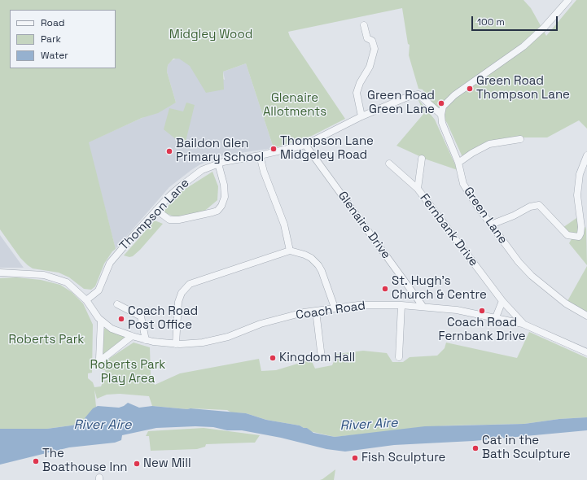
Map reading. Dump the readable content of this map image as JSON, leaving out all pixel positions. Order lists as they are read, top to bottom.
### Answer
{
  "streets": {
    "street": [
      "Thompson Lane",
      "Green Lane",
      "Glenaire Drive",
      "Fernbank Drive",
      "Coach Road"
    ]
  },
  "crossings": [
    ["Thompson Lane", "Green Lane"],
    ["Thompson Lane", "Glenaire Drive"],
    ["Thompson Lane", "Coach Road"],
    ["Glenaire Drive", "Coach Road"],
    ["Fernbank Drive", "Coach Road"]
  ],
  "water": ["River Aire"],
  "parks": [
    "Midgley Wood",
    "Glenaire Allotments",
    "Roberts Park",
    "Roberts Park Play Area"
  ],
  "places": [
    "Green Road Thompson Lane",
    "Green Road Green Lane",
    "Thompson Lane Midgeley Road",
    "Baildon Glen Primary School",
    "St. Hugh's Church & Centre",
    "Coach Road Fernbank Drive",
    "Coach Road Post Office",
    "Kingdom Hall",
    "Cat in the Bath Sculpture",
    "Fish Sculpture",
    "The Boathouse Inn",
    "New Mill"
  ],
  "legend": ["Road", "Park", "Water"],
  "scale_bar": "100 m"
}
